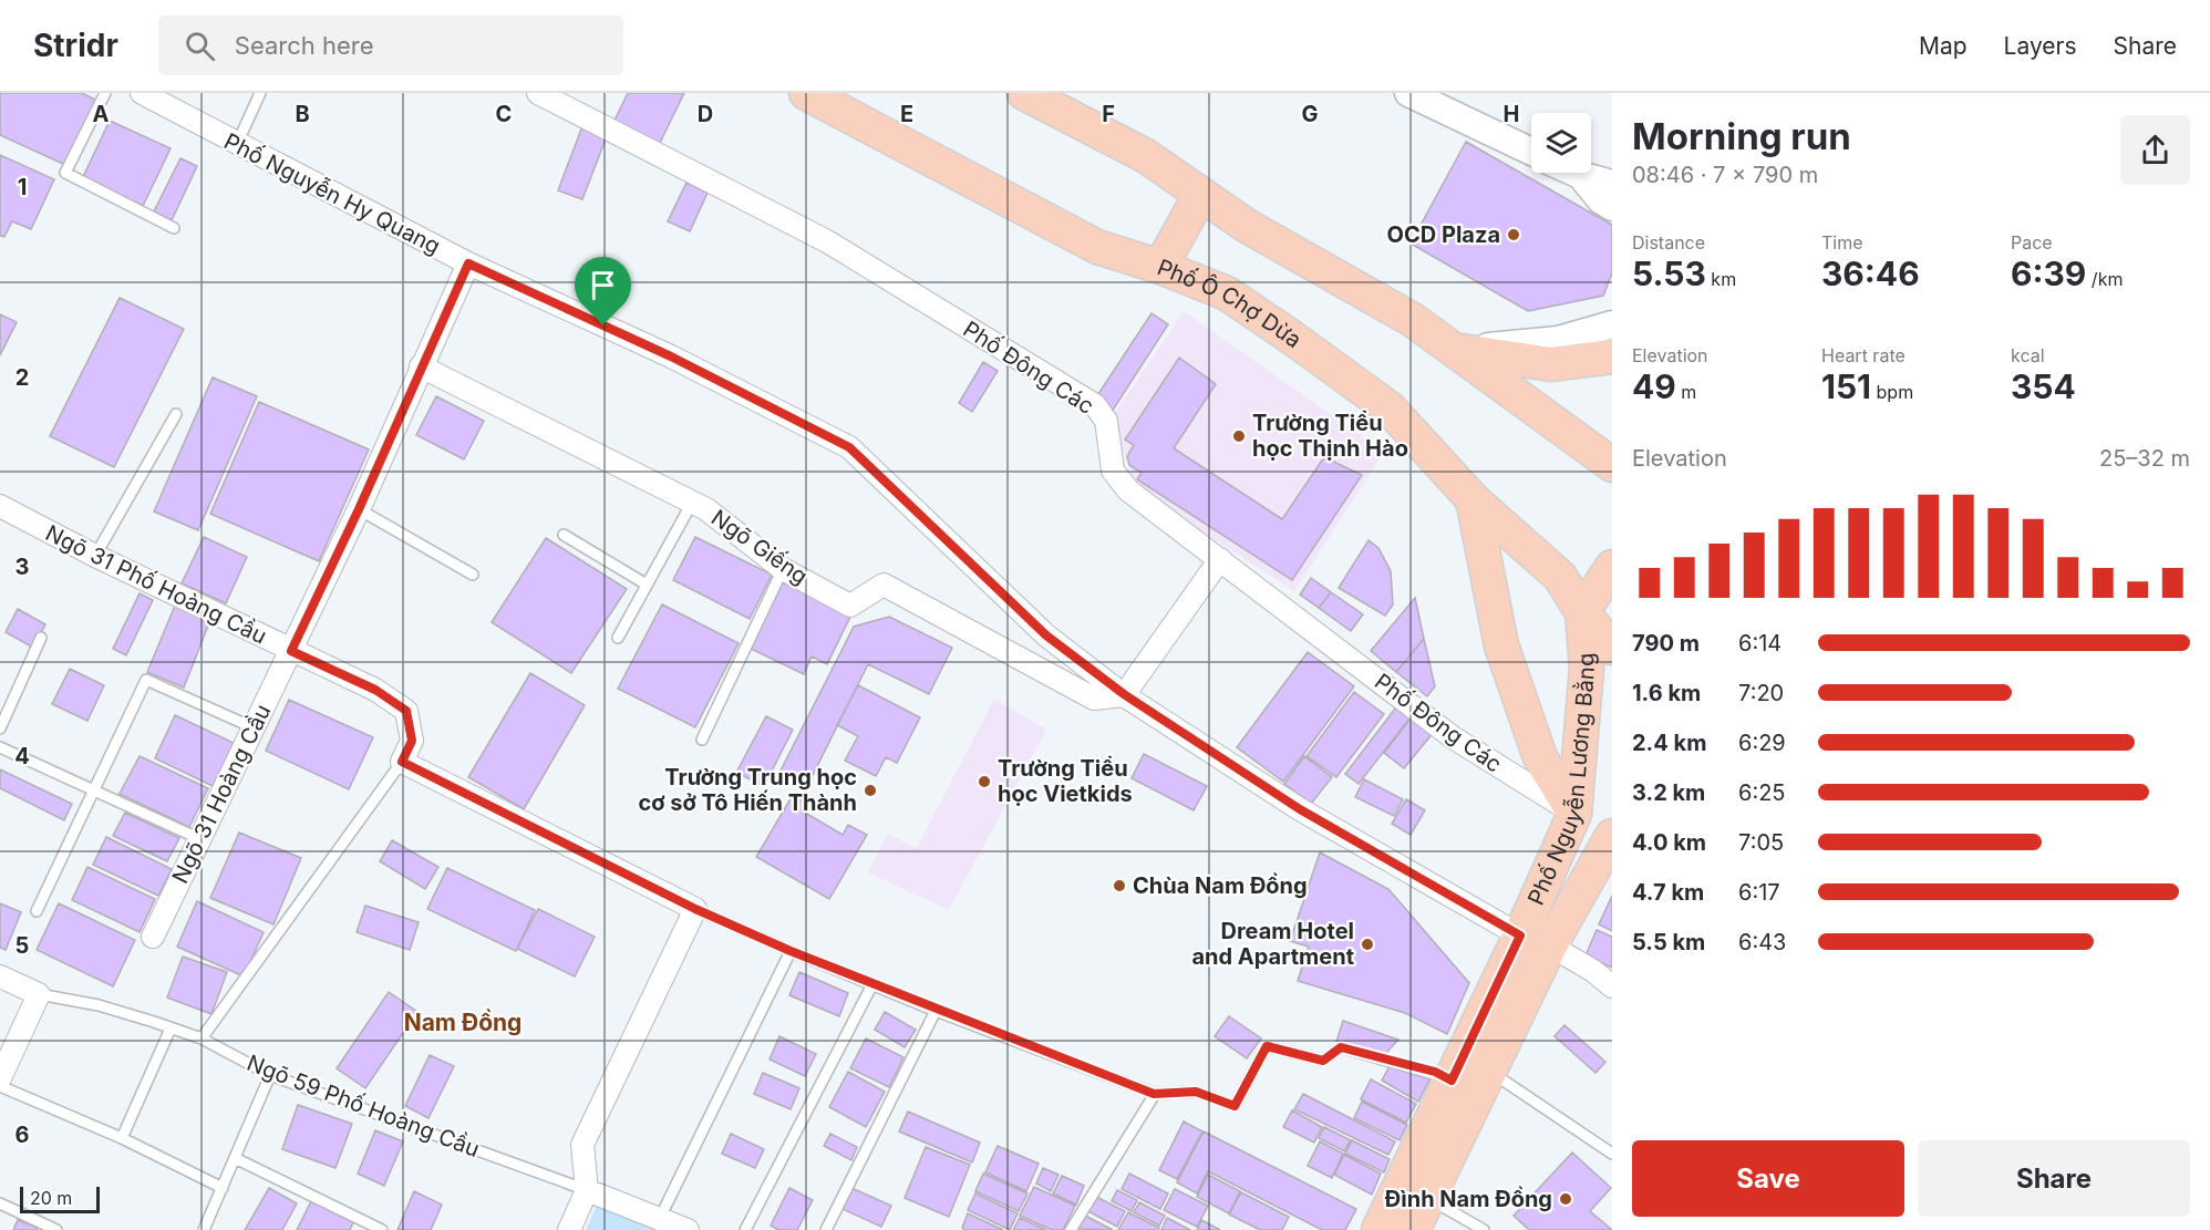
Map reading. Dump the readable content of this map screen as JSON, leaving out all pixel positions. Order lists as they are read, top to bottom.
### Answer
{
  "streets": {
    "main road": ["Phố Ô Chợ Dừa", "Phố Nguyễn Lương Bằng"],
    "street": [
      "Phố Nguyễn Hy Quang",
      "Phố Đông Các",
      "Ngõ Giếng",
      "Ngõ 31 Phố Hoàng Cầu",
      "Ngõ 31 Hoàng Cầu",
      "Ngõ 59 Phố Hoàng Cầu"
    ]
  },
  "crossings": [
    ["Phố Nguyễn Hy Quang", "Ngõ Giếng"],
    ["Phố Nguyễn Hy Quang", "Phố Nguyễn Lương Bằng"],
    ["Phố Ô Chợ Dừa", "Phố Nguyễn Lương Bằng"],
    ["Phố Đông Các", "Phố Nguyễn Lương Bằng"],
    ["Ngõ 31 Phố Hoàng Cầu", "Ngõ 31 Hoàng Cầu"]
  ],
  "districts": ["Nam Đồng"],
  "places": [
    "OCD Plaza",
    "Trường Tiểu học Thịnh Hào",
    "Trường Tiểu học Vietkids",
    "Trường Trung học cơ sở Tô Hiến Thành",
    "Chùa Nam Đồng",
    "Dream Hotel and Apartment",
    "Đình Nam Đồng"
  ],
  "scale_bar": "20 m",
  "page": {
    "header": "Stridr",
    "search": "Search here",
    "nav": ["Map", "Layers", "Share"],
    "heading": ["Morning run", "08:46 · 7 × 790 m"],
    "stats": [
      ["Distance", "5.53 km"],
      ["Time", "36:46"],
      ["Pace", "6:39 /km"],
      ["Elevation", "49 m"],
      ["Heart rate", "151 bpm"],
      ["kcal", "354"]
    ],
    "chart": ["Elevation", "25–32 m"],
    "list": [
      {
        "name": "790 m",
        "note": "6:14"
      },
      {
        "name": "1.6 km",
        "note": "7:20"
      },
      {
        "name": "2.4 km",
        "note": "6:29"
      },
      {
        "name": "3.2 km",
        "note": "6:25"
      },
      {
        "name": "4.0 km",
        "note": "7:05"
      },
      {
        "name": "4.7 km",
        "note": "6:17"
      },
      {
        "name": "5.5 km",
        "note": "6:43"
      }
    ],
    "buttons": ["Save", "Share"],
    "scale": "20 m"
  },
  "grid": {
    "columns": [
      "A",
      "B",
      "C",
      "D",
      "E",
      "F",
      "G",
      "H"
    ],
    "rows": [
      "1",
      "2",
      "3",
      "4",
      "5",
      "6"
    ]
  }
}
